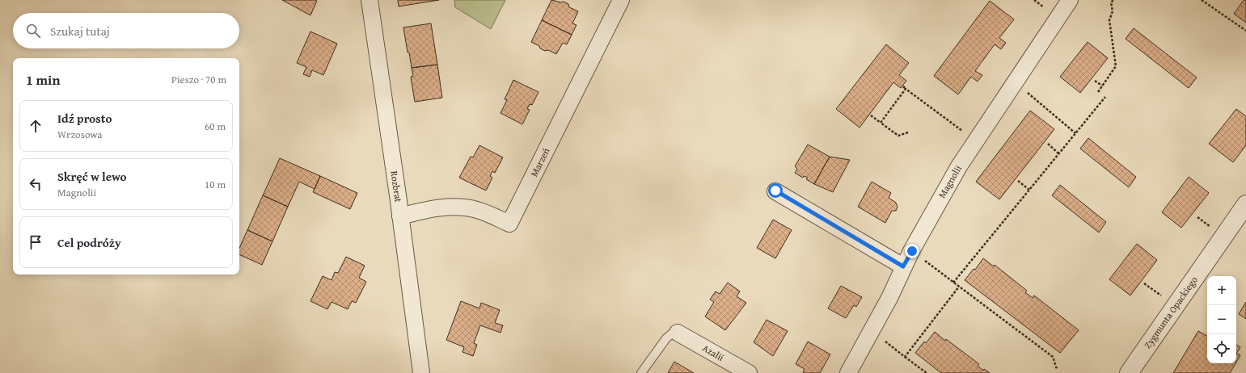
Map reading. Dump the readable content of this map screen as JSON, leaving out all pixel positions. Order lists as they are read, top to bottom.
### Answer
{
  "streets": {
    "street": [
      "Marzeń",
      "Magnolii",
      "Rozbrat",
      "Zygmunta Opackiego",
      "Azalii"
    ]
  },
  "crossings": [
    ["Marzeń", "Rozbrat"]
  ],
  "page": {
    "search": "Szukaj tutaj",
    "heading": ["1 min", "Pieszo · 70 m"],
    "list": [
      ["Idź prosto", "Wrzosowa", "60 m"],
      ["Skręć w lewo", "Magnolii", "10 m"],
      "Cel podróży"
    ],
    "map_buttons": ["+", "−"]
  }
}
